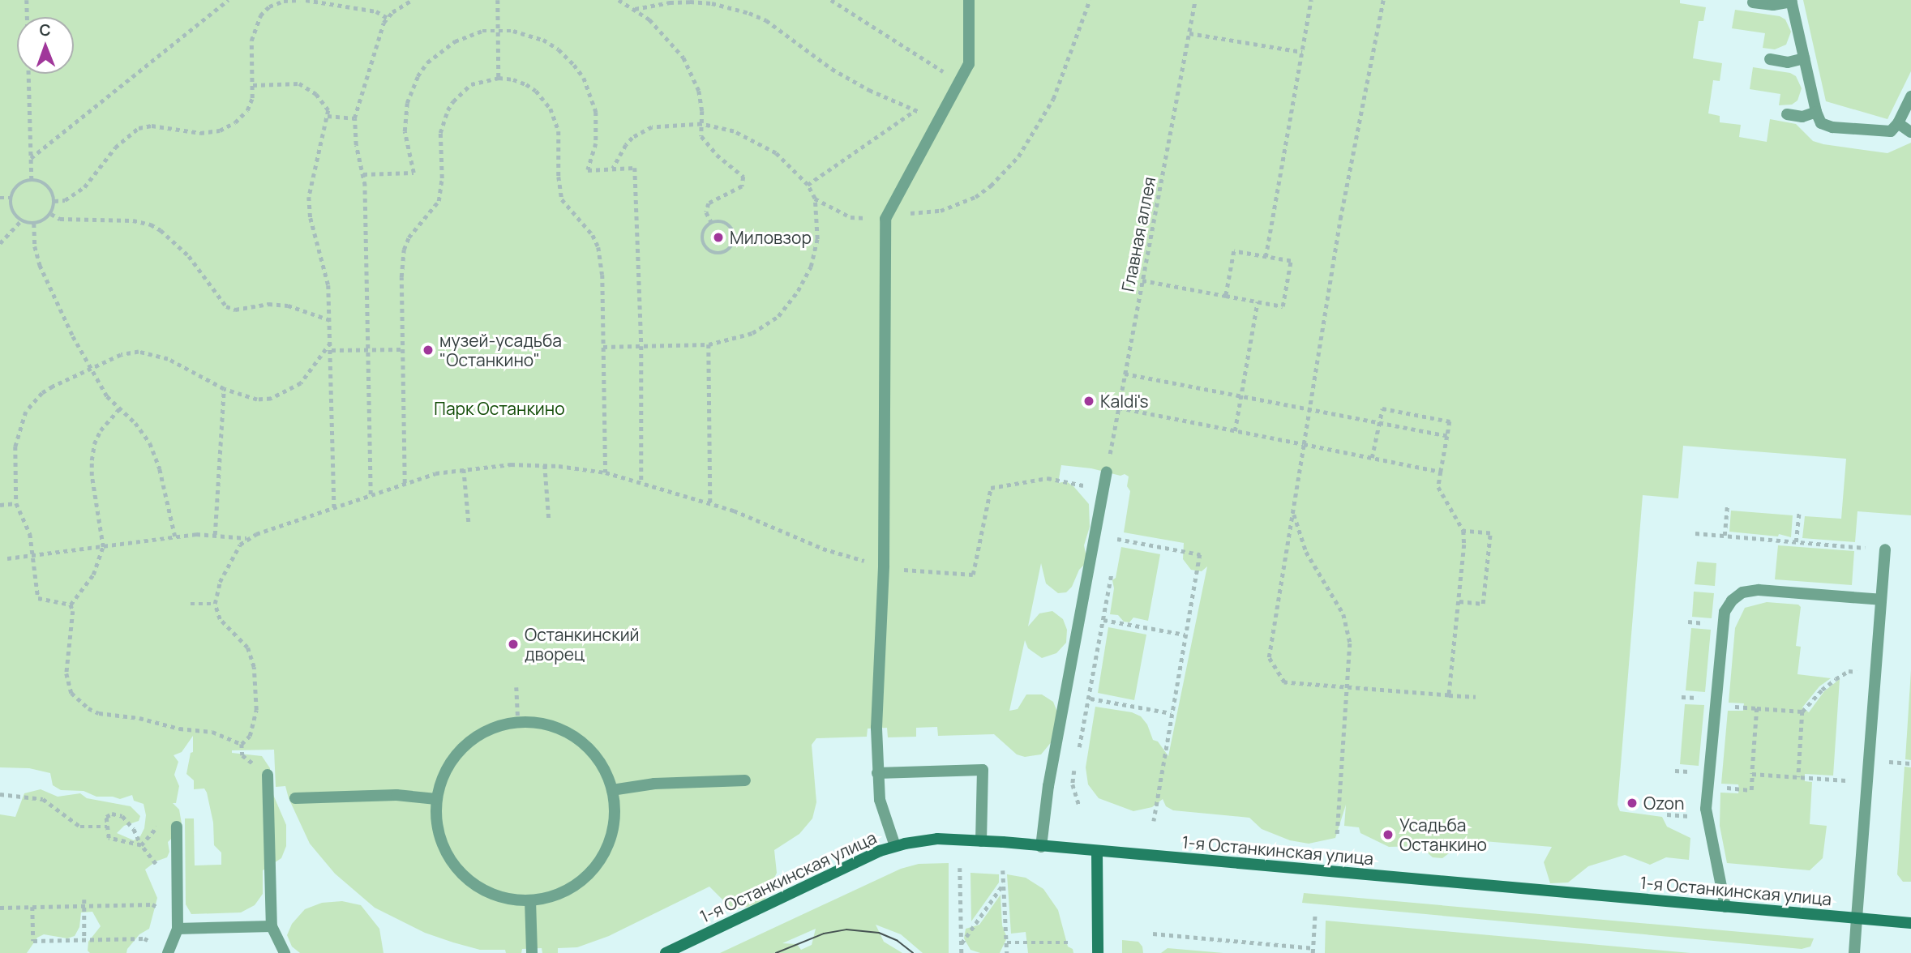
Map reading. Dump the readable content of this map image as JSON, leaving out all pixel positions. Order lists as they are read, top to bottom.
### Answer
{
  "streets": {
    "street": ["1-я Останкинская улица"],
    "path": ["Главная аллея"]
  },
  "parks": ["Парк Останкино"],
  "places": [
    "Миловзор",
    "музей-усадьба \"Останкино\"",
    "Kaldi's",
    "Останкинский дворец",
    "Ozon",
    "Усадьба Останкино"
  ],
  "north": "top"
}
